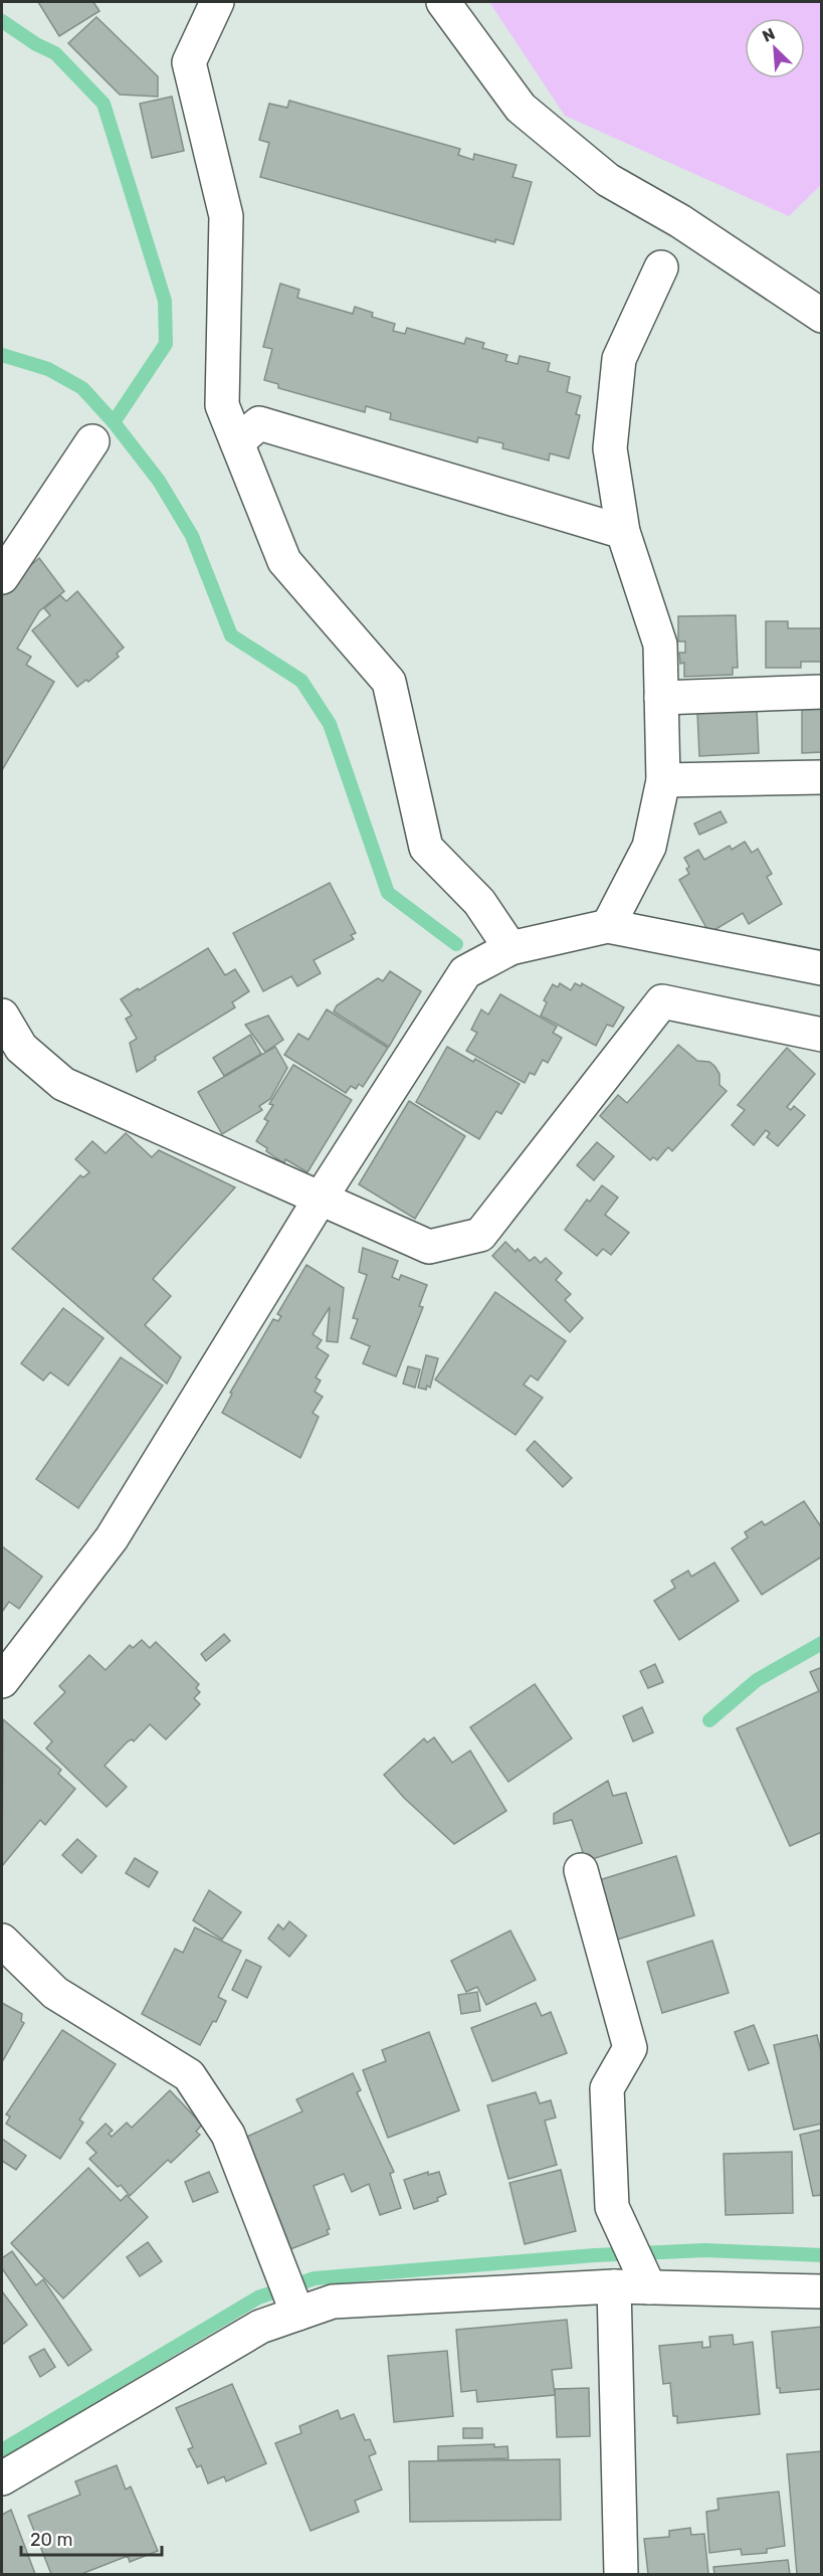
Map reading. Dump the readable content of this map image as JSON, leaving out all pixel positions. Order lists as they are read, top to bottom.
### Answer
{
  "scale_bar": "20 m",
  "north": "top left"
}
